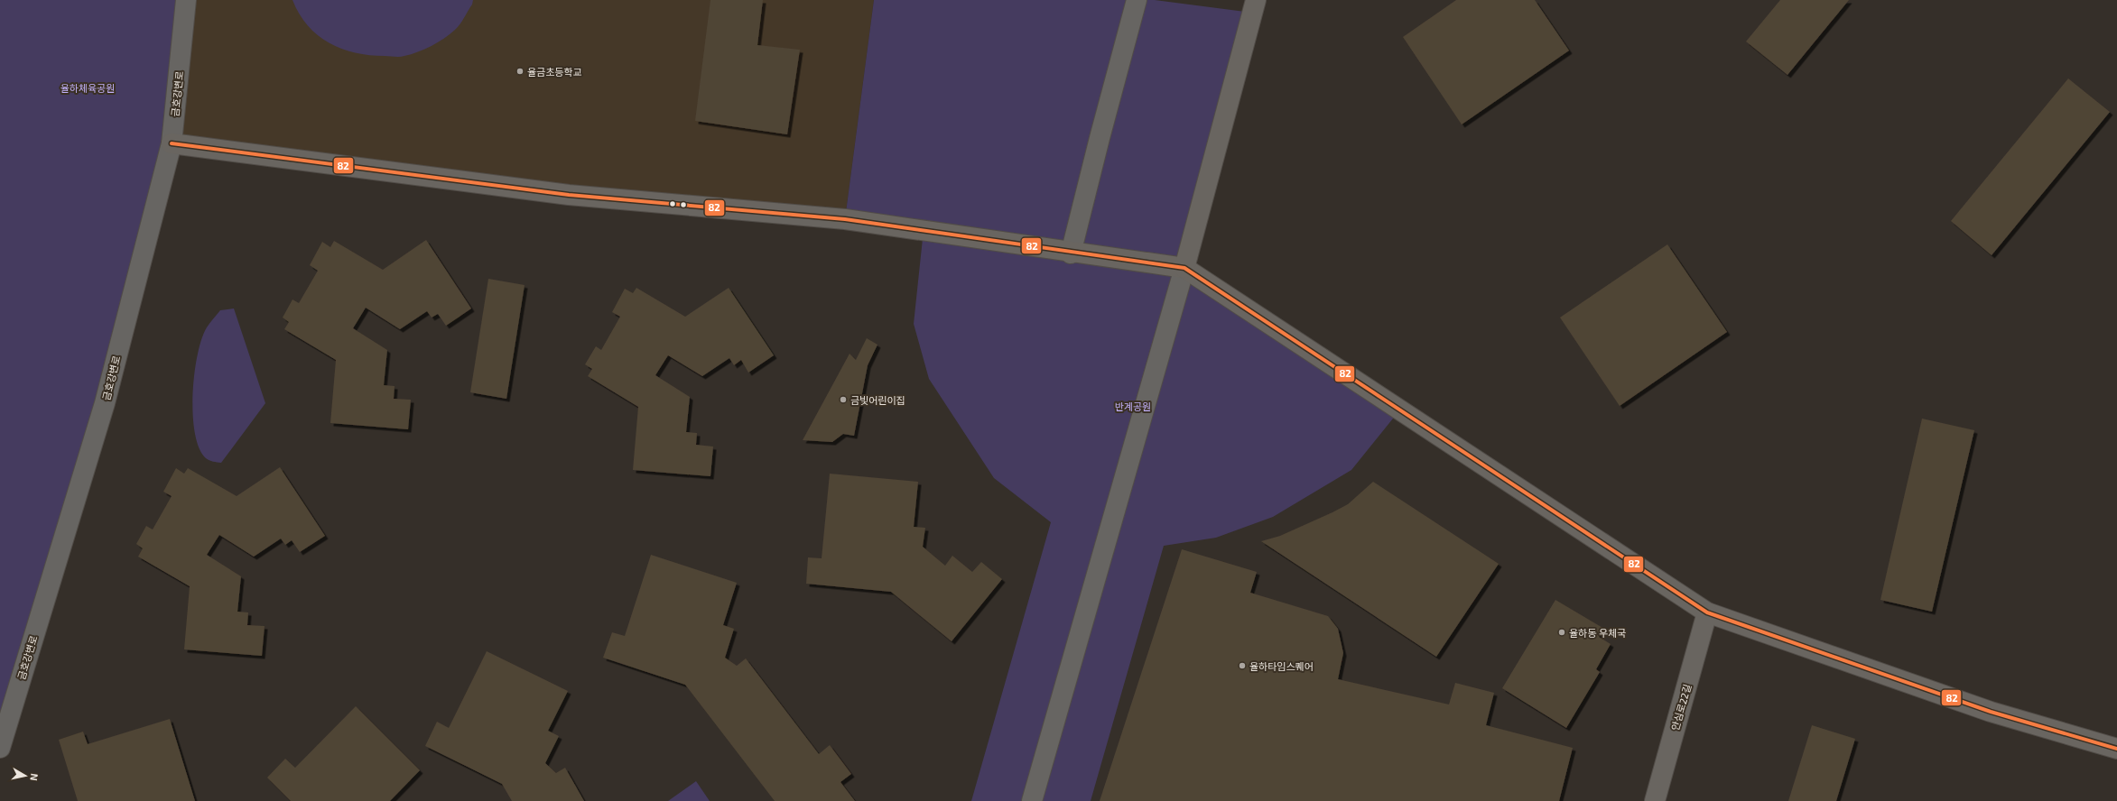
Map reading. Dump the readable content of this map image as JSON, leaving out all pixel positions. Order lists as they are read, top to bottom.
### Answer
{
  "streets": {
    "main road": ["안심로22길"],
    "street": ["금호강변로"]
  },
  "parks": ["율하체육공원", "반계공원"],
  "places": [
    "율금초등학교",
    "금빛어린이집",
    "율하동 우체국",
    "율하타임스퀘어"
  ],
  "lines": ["transit line 82"],
  "north": "right"
}
